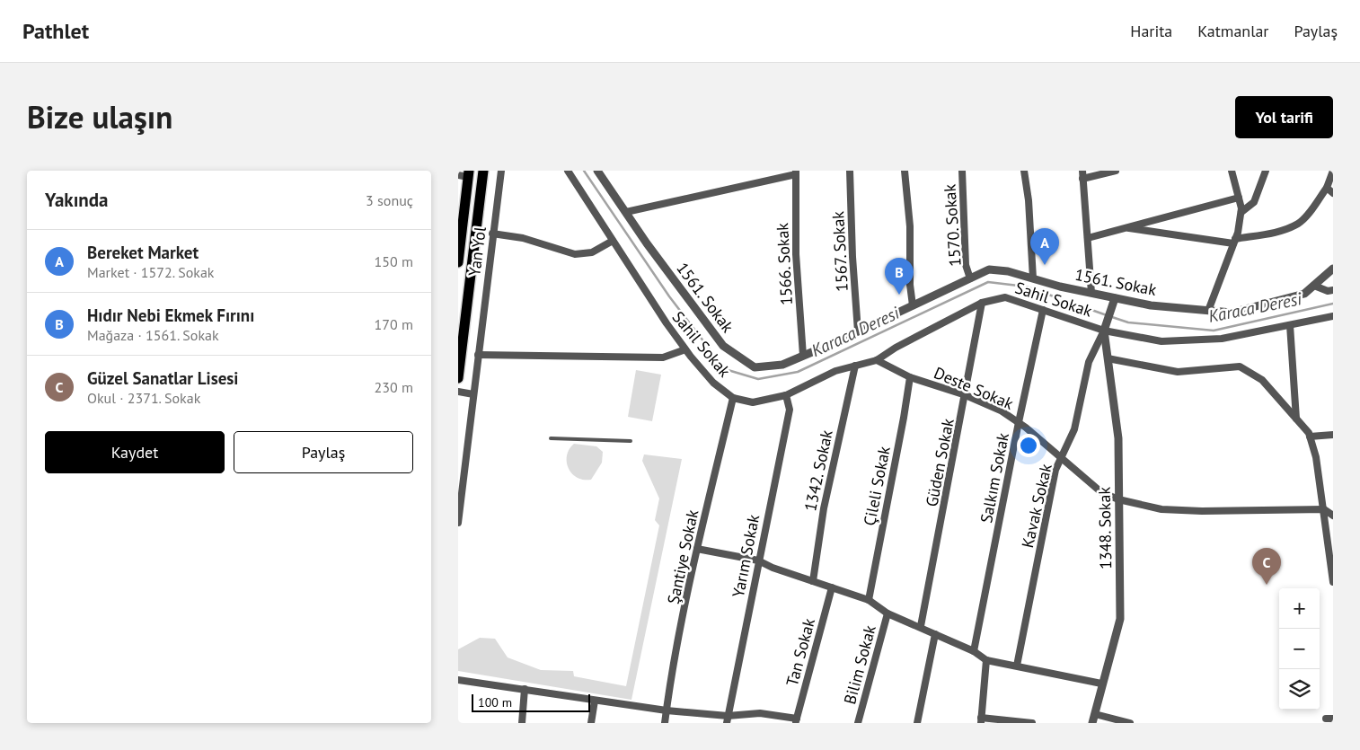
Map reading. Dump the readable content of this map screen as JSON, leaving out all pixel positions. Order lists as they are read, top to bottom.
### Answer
{
  "streets": {
    "street": [
      "1570. Sokak",
      "Yan Yol",
      "1567. Sokak",
      "1566. Sokak",
      "1561. Sokak",
      "Sahil Sokak",
      "Deste Sokak",
      "Güden Sokak",
      "1342. Sokak",
      "Salkım Sokak",
      "Çileli Sokak",
      "Kavak Sokak",
      "1348. Sokak",
      "Yarım Sokak",
      "Şantiye Sokak",
      "Tan Sokak",
      "Bilim Sokak"
    ]
  },
  "crossings": [
    ["1570. Sokak", "1561. Sokak"],
    ["1567. Sokak", "1561. Sokak"],
    ["1566. Sokak", "1561. Sokak"],
    ["Sahil Sokak", "Deste Sokak"],
    ["Sahil Sokak", "Güden Sokak"],
    ["Sahil Sokak", "1342. Sokak"],
    ["Sahil Sokak", "Salkım Sokak"],
    ["Sahil Sokak", "Kavak Sokak"],
    ["Sahil Sokak", "1348. Sokak"],
    ["Sahil Sokak", "Yarım Sokak"],
    ["Sahil Sokak", "Şantiye Sokak"],
    ["Deste Sokak", "Güden Sokak"],
    ["Deste Sokak", "Salkım Sokak"],
    ["Deste Sokak", "Çileli Sokak"],
    ["Deste Sokak", "Kavak Sokak"],
    ["Deste Sokak", "1348. Sokak"],
    ["Kavak Sokak", "1348. Sokak"]
  ],
  "water": ["Karaca Deresi"],
  "scale_bar": "100 m",
  "page": {
    "header": "Pathlet",
    "nav": ["Harita", "Katmanlar", "Paylaş"],
    "title": "Bize ulaşın",
    "buttons": [
      "Yol tarifi",
      ["Kaydet", "Paylaş"]
    ],
    "heading": ["Yakında", "3 sonuç"],
    "pins": ["A", "B", "C"],
    "list": [
      {
        "mark": "A",
        "name": "Bereket Market",
        "note": "Market · 1572. Sokak",
        "value": "150 m"
      },
      {
        "mark": "B",
        "name": "Hıdır Nebi Ekmek Fırını",
        "note": "Mağaza · 1561. Sokak",
        "value": "170 m"
      },
      {
        "mark": "C",
        "name": "Güzel Sanatlar Lisesi",
        "note": "Okul · 2371. Sokak",
        "value": "230 m"
      }
    ],
    "map_buttons": ["+", "−"],
    "scale": "100 m"
  }
}
